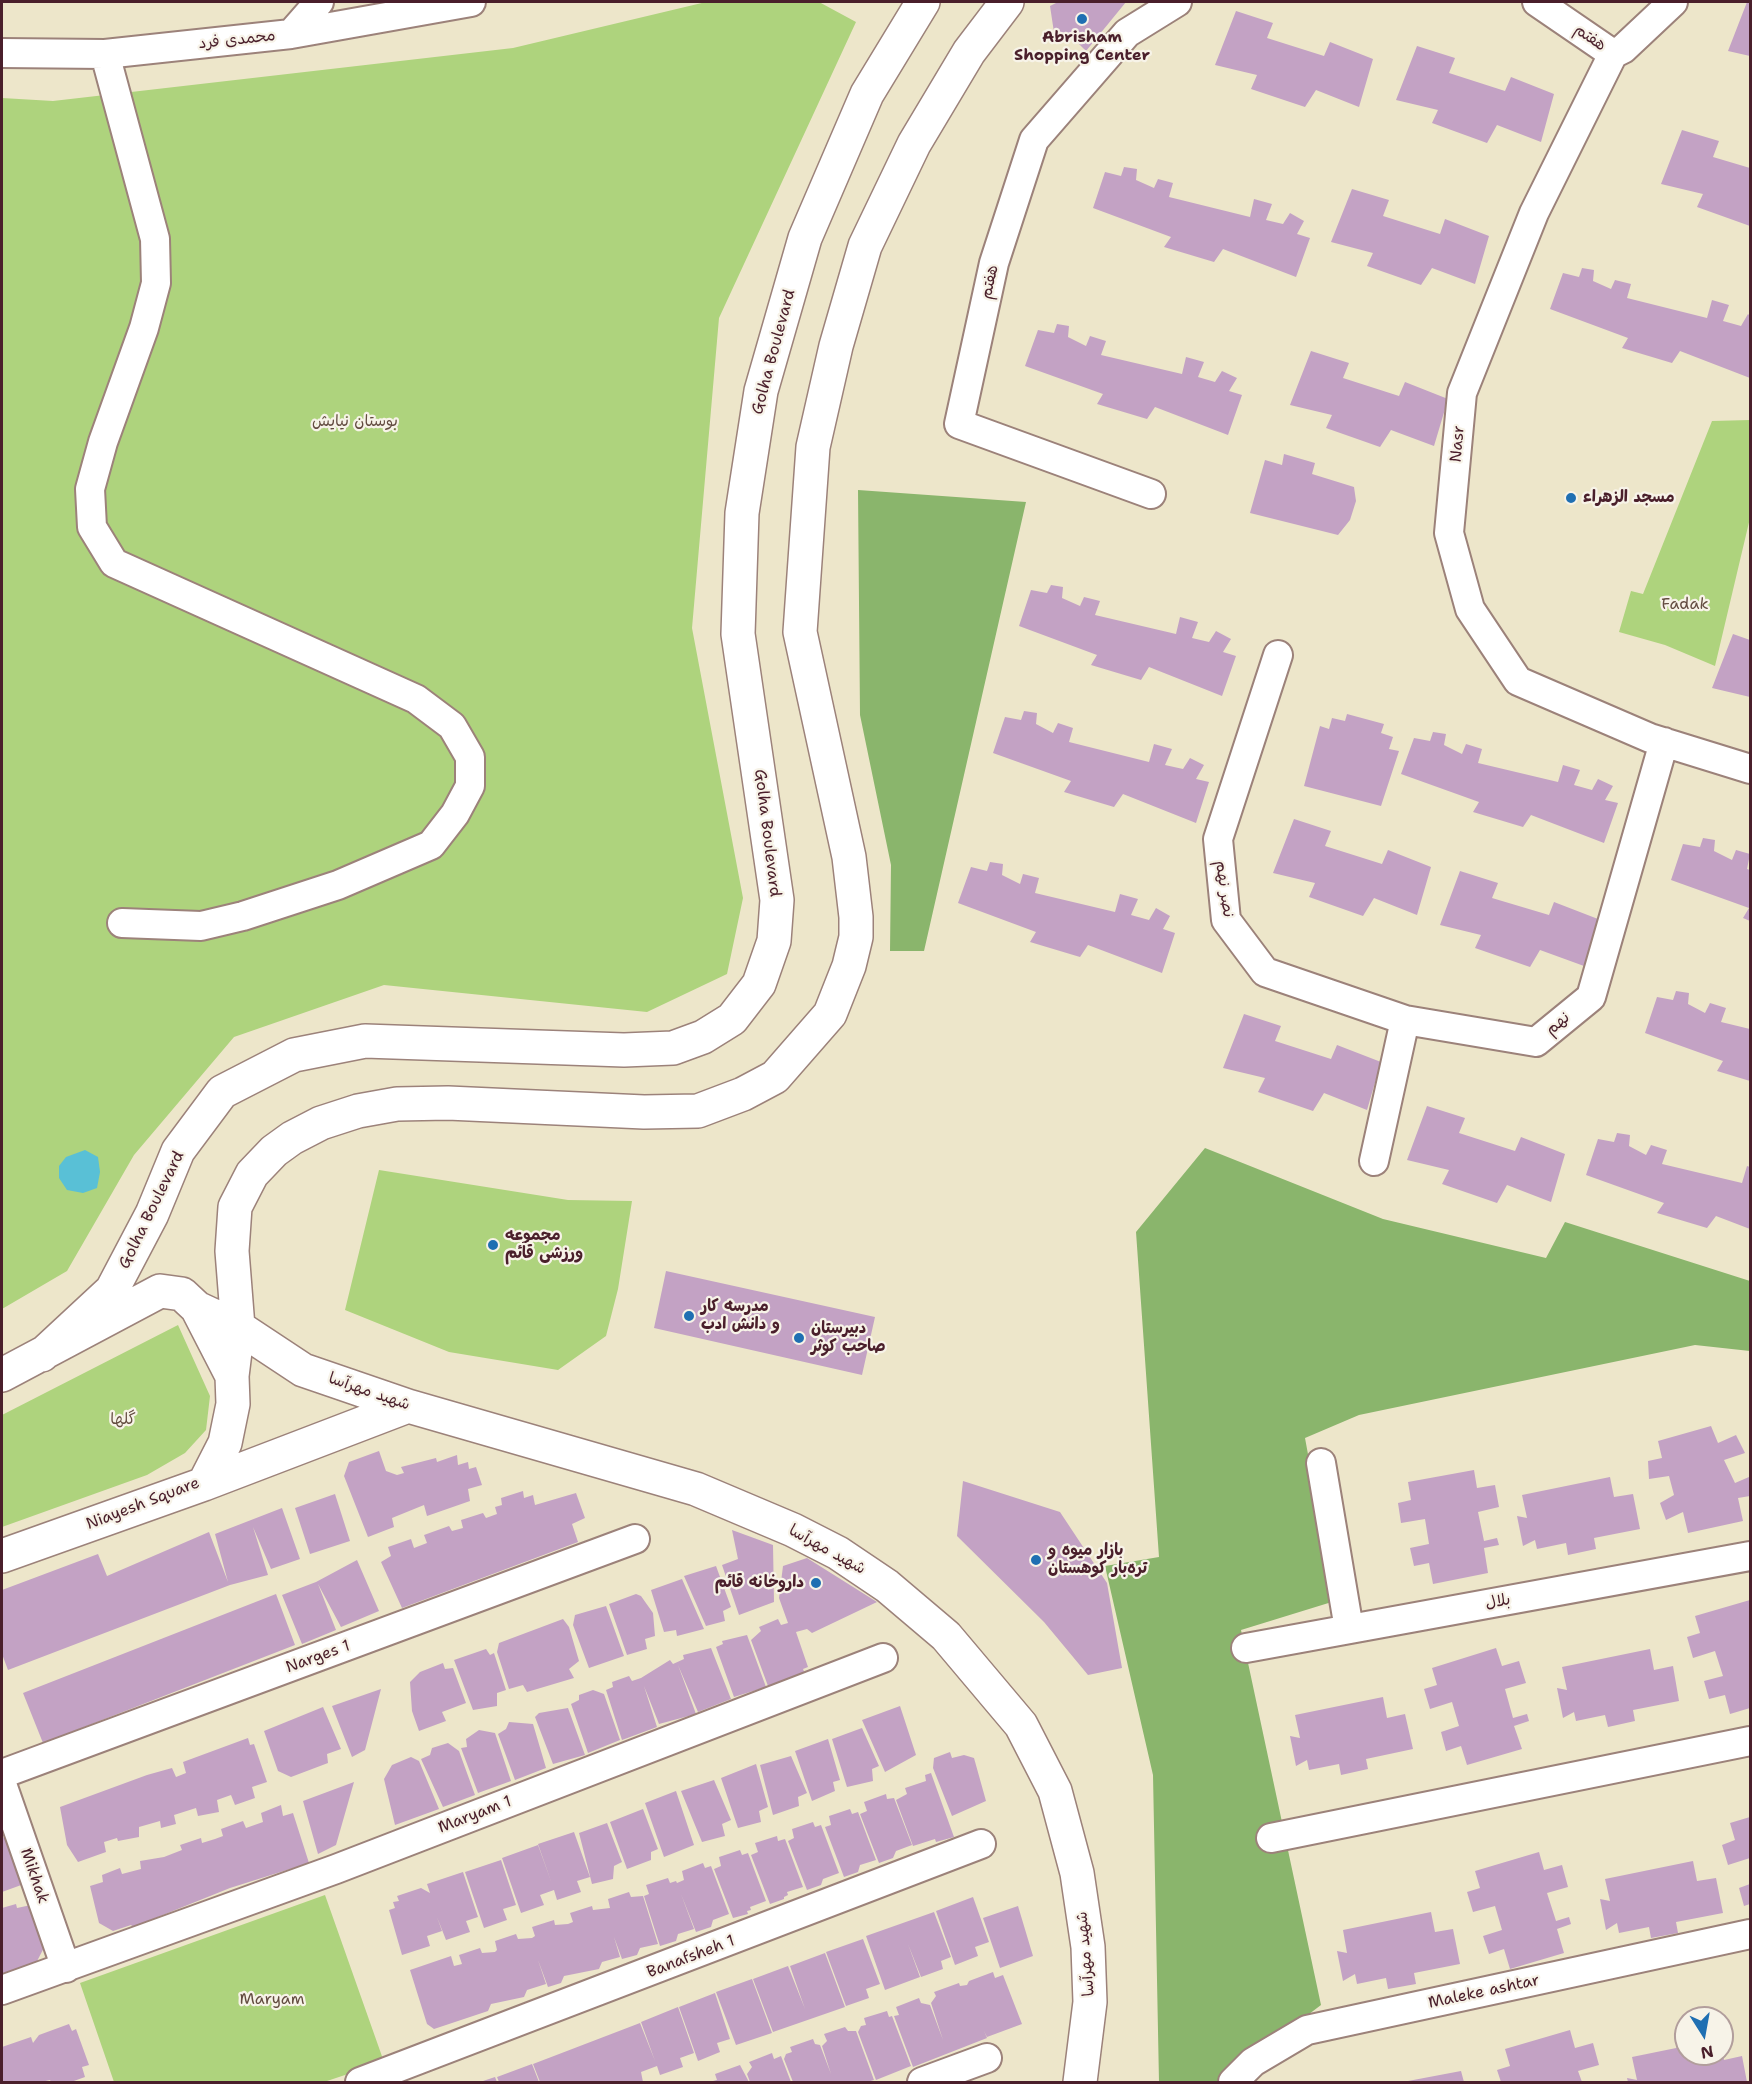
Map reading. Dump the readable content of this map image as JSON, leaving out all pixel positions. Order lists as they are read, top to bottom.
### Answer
{
  "streets": {
    "main road": ["Golha Boulevard", "شهید مهرآسا", "Niayesh Square"],
    "street": [
      "هفتم",
      "محمدی فرد",
      "Nasr",
      "نصر نهم",
      "نهم",
      "بلال",
      "Narges 1",
      "Maryam 1",
      "Mikhak",
      "Banafsheh 1",
      "Maleke ashtar"
    ]
  },
  "crossings": [
    ["هفتم", "Nasr"],
    ["Nasr", "نهم"],
    ["نصر نهم", "نهم"],
    ["شهید مهرآسا", "Niayesh Square"],
    ["Maryam 1", "Mikhak"]
  ],
  "parks": [
    "بوستان نیایش",
    "Fadak",
    "گلها",
    "Maryam"
  ],
  "places": [
    "Abrisham Shopping Center",
    "مسجد الزهراء",
    "مجموعه ورزشی قائم",
    "مدرسه کار و دانش ادب",
    "دبيرستان صاحب كوثر",
    "بازار میوه و تره‌بار کوهستان",
    "داروخانه قائم"
  ],
  "north": "bottom"
}
